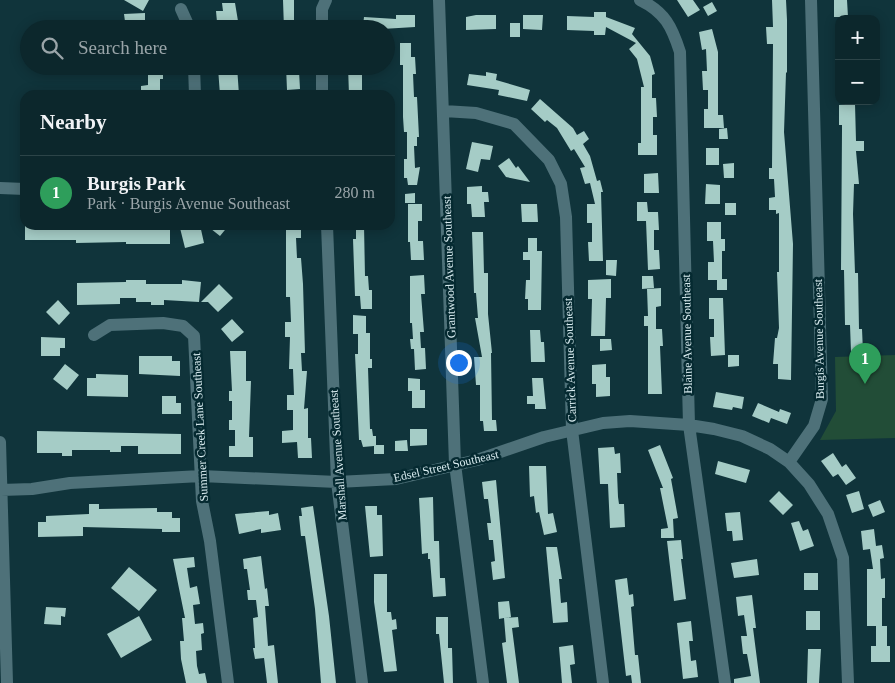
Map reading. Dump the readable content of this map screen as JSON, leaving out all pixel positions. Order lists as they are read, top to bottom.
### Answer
{
  "streets": {
    "street": [
      "Grantwood Avenue Southeast",
      "Blaine Avenue Southeast",
      "Burgis Avenue Southeast",
      "Carrick Avenue Southeast",
      "Summer Creek Lane Southeast",
      "Marshall Avenue Southeast",
      "Edsel Street Southeast"
    ]
  },
  "crossings": [
    ["Grantwood Avenue Southeast", "Carrick Avenue Southeast"],
    ["Grantwood Avenue Southeast", "Edsel Street Southeast"],
    ["Blaine Avenue Southeast", "Edsel Street Southeast"],
    ["Burgis Avenue Southeast", "Edsel Street Southeast"],
    ["Carrick Avenue Southeast", "Edsel Street Southeast"],
    ["Summer Creek Lane Southeast", "Edsel Street Southeast"],
    ["Marshall Avenue Southeast", "Edsel Street Southeast"]
  ],
  "page": {
    "map_buttons": ["+", "−"],
    "search": "Search here",
    "heading": "Nearby",
    "list": [
      {
        "mark": "1",
        "name": "Burgis Park",
        "note": "Park · Burgis Avenue Southeast",
        "value": "280 m"
      }
    ],
    "pins": "1"
  }
}
